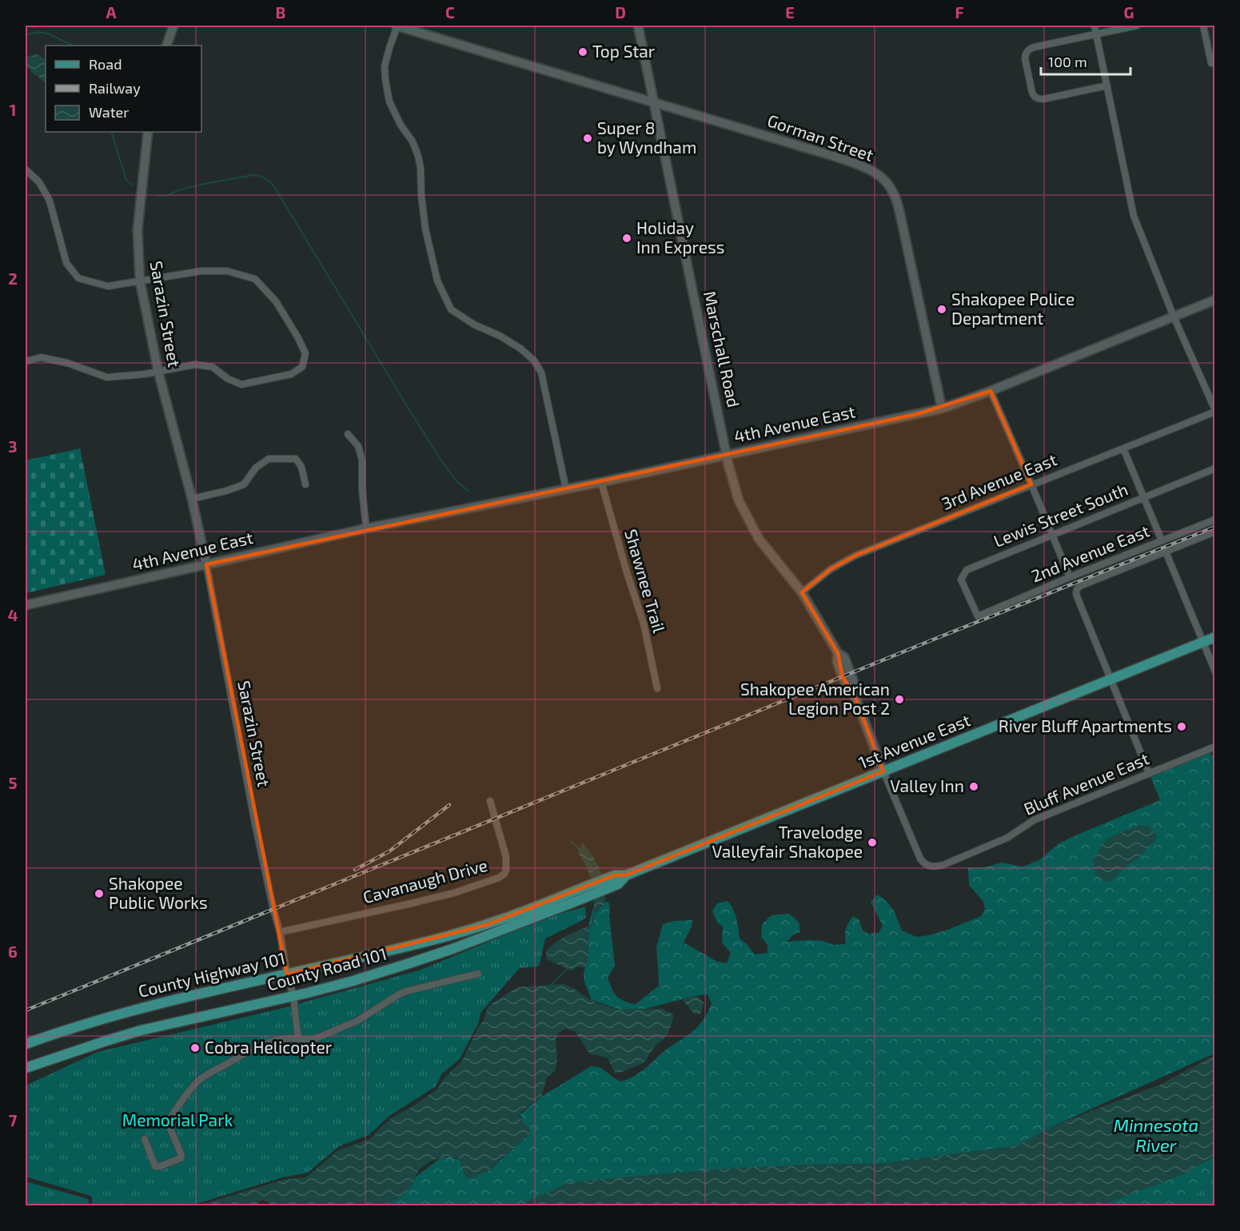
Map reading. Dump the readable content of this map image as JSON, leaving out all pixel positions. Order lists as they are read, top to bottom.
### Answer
{
  "streets": {
    "main road": ["1st Avenue East", "County Road 101", "County Highway 101"],
    "street": [
      "Gorman Street",
      "Sarazin Street",
      "Marschall Road",
      "4th Avenue East",
      "3rd Avenue East",
      "Lewis Street South",
      "2nd Avenue East",
      "Shawnee Trail",
      "Bluff Avenue East",
      "Cavanaugh Drive"
    ]
  },
  "crossings": [
    ["Gorman Street", "Marschall Road"],
    ["Gorman Street", "4th Avenue East"],
    ["Sarazin Street", "4th Avenue East"],
    ["Sarazin Street", "Cavanaugh Drive"],
    ["Sarazin Street", "County Road 101"],
    ["Sarazin Street", "County Highway 101"],
    ["Marschall Road", "4th Avenue East"],
    ["Marschall Road", "3rd Avenue East"],
    ["Marschall Road", "1st Avenue East"],
    ["Marschall Road", "Bluff Avenue East"],
    ["4th Avenue East", "Shawnee Trail"],
    ["Lewis Street South", "2nd Avenue East"],
    ["2nd Avenue East", "1st Avenue East"],
    ["1st Avenue East", "County Highway 101"],
    ["County Road 101", "County Highway 101"]
  ],
  "water": ["Minnesota River"],
  "parks": ["Memorial Park"],
  "places": [
    "Top Star",
    "Super 8 by Wyndham",
    "Holiday Inn Express",
    "Shakopee Police Department",
    "Shakopee American Legion Post 2",
    "River Bluff Apartments",
    "Valley Inn",
    "Travelodge Valleyfair Shakopee",
    "Shakopee Public Works",
    "Cobra Helicopter"
  ],
  "legend": ["Road", "Railway", "Water"],
  "scale_bar": "100 m",
  "grid": {
    "columns": [
      "A",
      "B",
      "C",
      "D",
      "E",
      "F",
      "G"
    ],
    "rows": [
      "1",
      "2",
      "3",
      "4",
      "5",
      "6",
      "7"
    ]
  }
}
